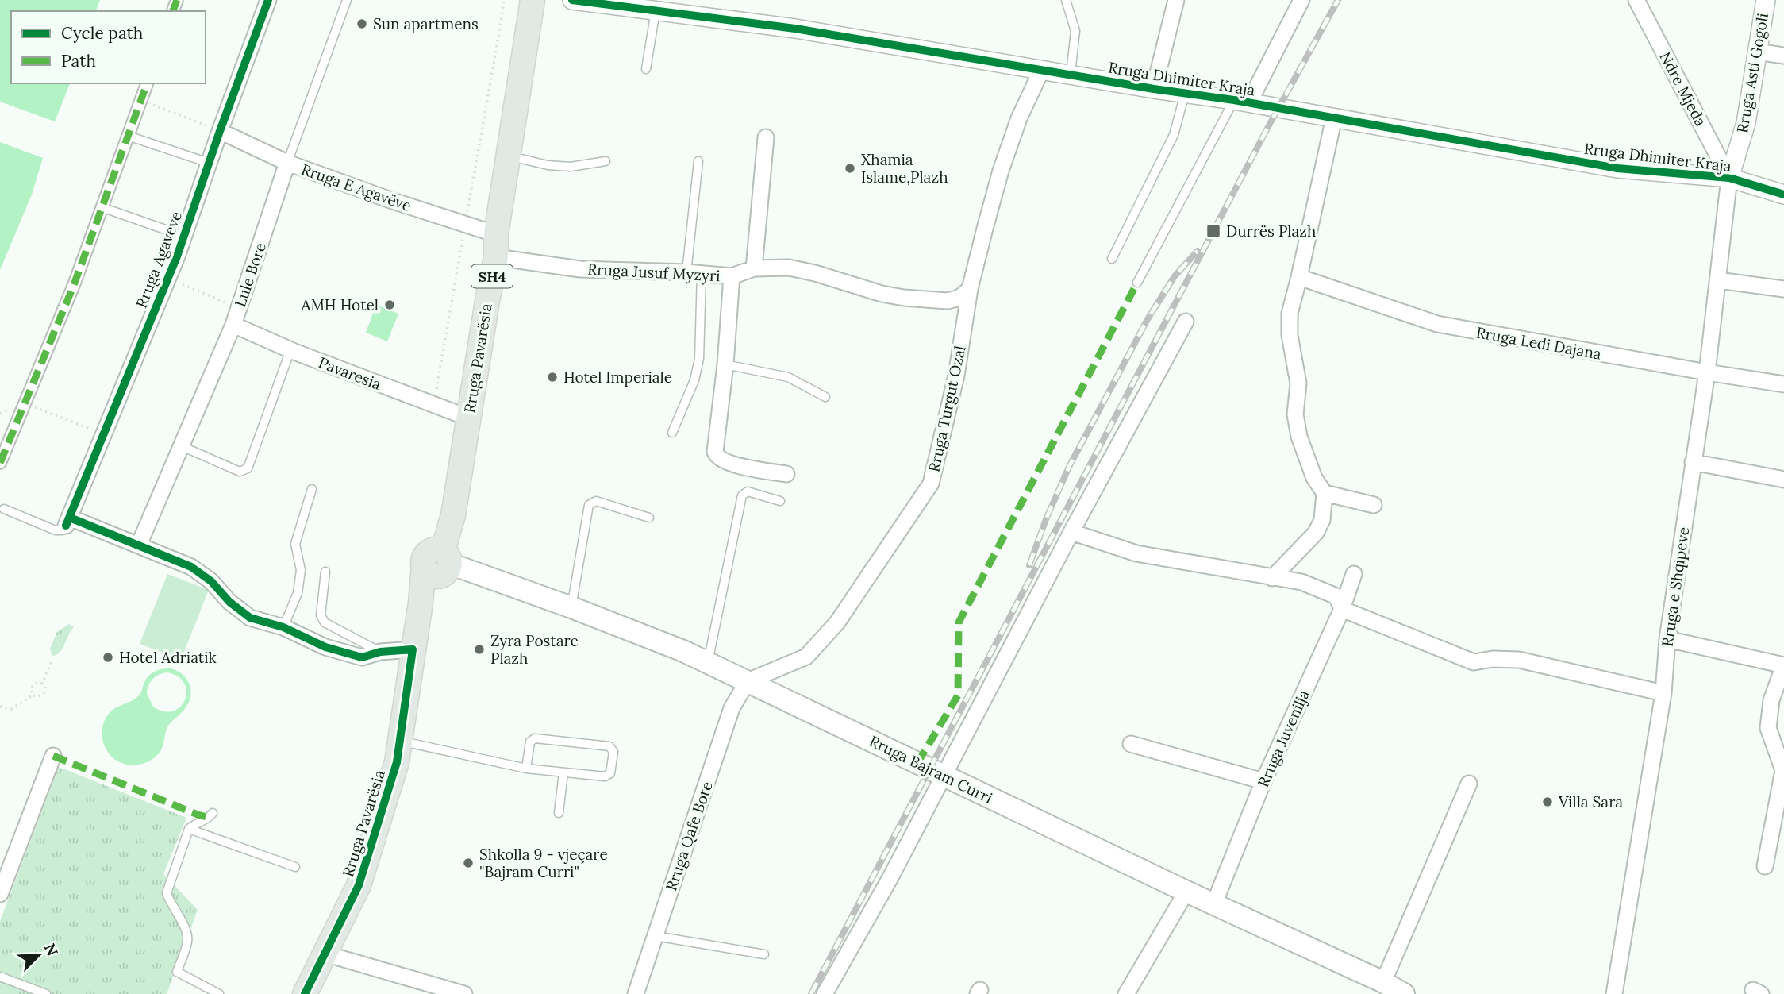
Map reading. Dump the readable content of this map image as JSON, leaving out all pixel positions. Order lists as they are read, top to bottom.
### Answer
{
  "streets": {
    "main road": ["SH4", "Rruga Pavarësia", "Rruga Bajram Curri"],
    "street": [
      "Rruga Asti Gogoli",
      "Rruga Dhimiter Kraja",
      "Ndre Mjeda",
      "Rruga E Agavëve",
      "Rruga Agaveve",
      "Rruga Jusuf Myzyri",
      "Lule Bore",
      "Rruga Ledi Dajana",
      "Pavaresia",
      "Rruga Turgut Ozal",
      "Rruga e Shqipeve",
      "Rruga Juvenilja",
      "Rruga Qafe Bote"
    ]
  },
  "crossings": [
    ["Rruga Asti Gogoli", "Rruga Dhimiter Kraja"],
    ["Rruga Asti Gogoli", "Ndre Mjeda"],
    ["Rruga Asti Gogoli", "Rruga e Shqipeve"],
    ["Rruga Dhimiter Kraja", "Ndre Mjeda"],
    ["Rruga Dhimiter Kraja", "Rruga Turgut Ozal"],
    ["Rruga Dhimiter Kraja", "Rruga e Shqipeve"],
    ["Ndre Mjeda", "Rruga e Shqipeve"],
    ["Rruga E Agavëve", "Rruga Agaveve"],
    ["Rruga E Agavëve", "Rruga Jusuf Myzyri"],
    ["Rruga E Agavëve", "Lule Bore"],
    ["Rruga E Agavëve", "Rruga Pavarësia"],
    ["Rruga Jusuf Myzyri", "Rruga Pavarësia"],
    ["Rruga Jusuf Myzyri", "Rruga Turgut Ozal"],
    ["Lule Bore", "Pavaresia"],
    ["Rruga Ledi Dajana", "Rruga e Shqipeve"],
    ["Rruga Pavarësia", "Pavaresia"],
    ["Rruga Pavarësia", "Rruga Bajram Curri"],
    ["Rruga Turgut Ozal", "Rruga Bajram Curri"],
    ["Rruga Turgut Ozal", "Rruga Qafe Bote"],
    ["Rruga Juvenilja", "Rruga Bajram Curri"],
    ["Rruga Bajram Curri", "Rruga Qafe Bote"]
  ],
  "places": {
    "other": [
      "Sun apartmens",
      "Xhamia Islame,Plazh",
      "AMH Hotel",
      "Hotel Imperiale",
      "Zyra Postare Plazh",
      "Hotel Adriatik",
      "Villa Sara",
      "Shkolla 9 - vjeçare \"Bajram Curri\""
    ],
    "transit": ["Durrës Plazh"]
  },
  "legend": ["Cycle path", "Path"],
  "north": "top right"
}
